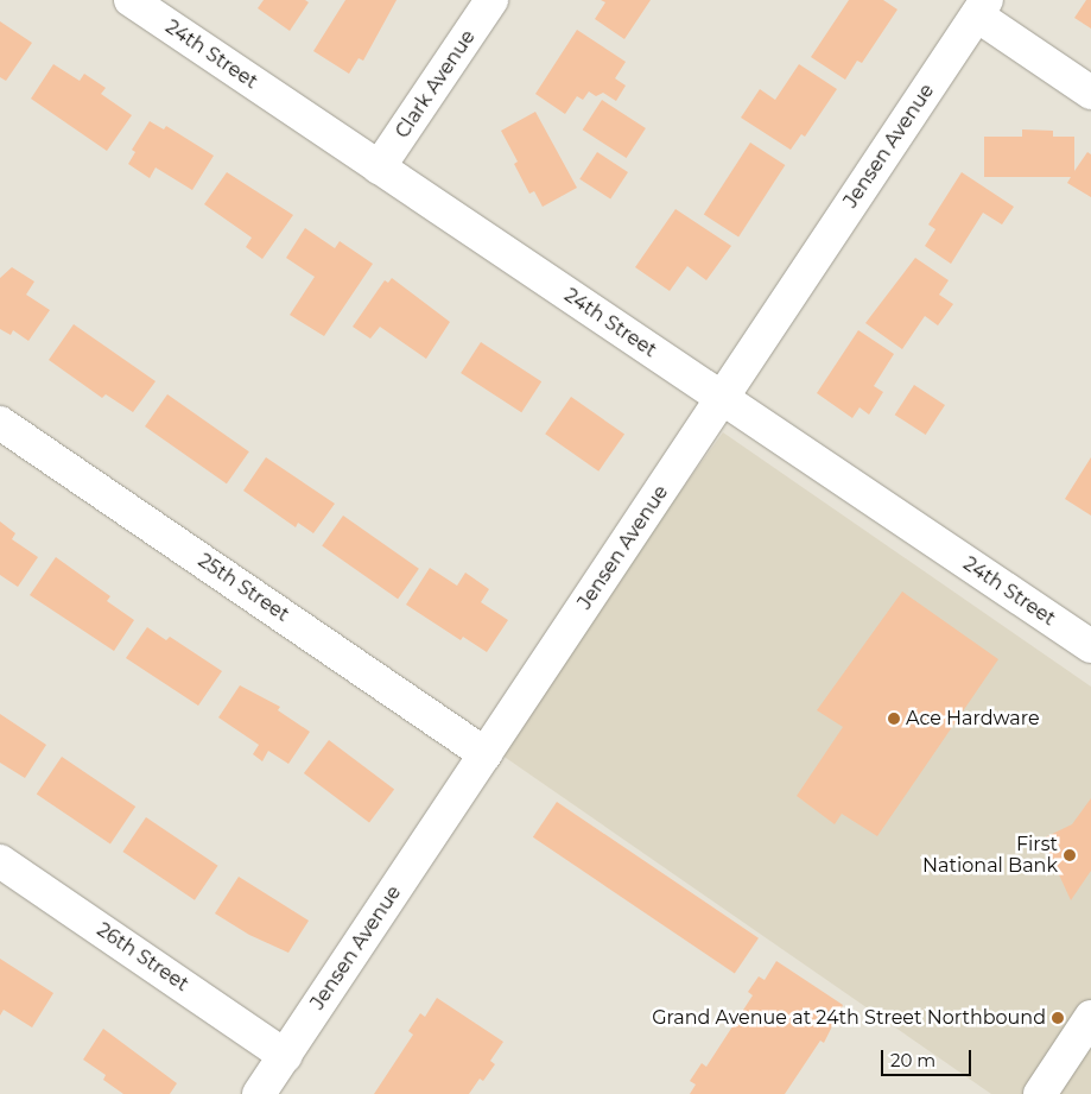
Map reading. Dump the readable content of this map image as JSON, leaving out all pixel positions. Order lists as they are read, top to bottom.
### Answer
{
  "streets": {
    "street": [
      "24th Street",
      "Clark Avenue",
      "Jensen Avenue",
      "25th Street",
      "26th Street"
    ]
  },
  "crossings": [
    ["24th Street", "Clark Avenue"],
    ["24th Street", "Jensen Avenue"],
    ["Jensen Avenue", "25th Street"],
    ["Jensen Avenue", "26th Street"]
  ],
  "places": ["Ace Hardware", "First National Bank", "Grand Avenue at 24th Street Northbound"],
  "scale_bar": "20 m"
}
